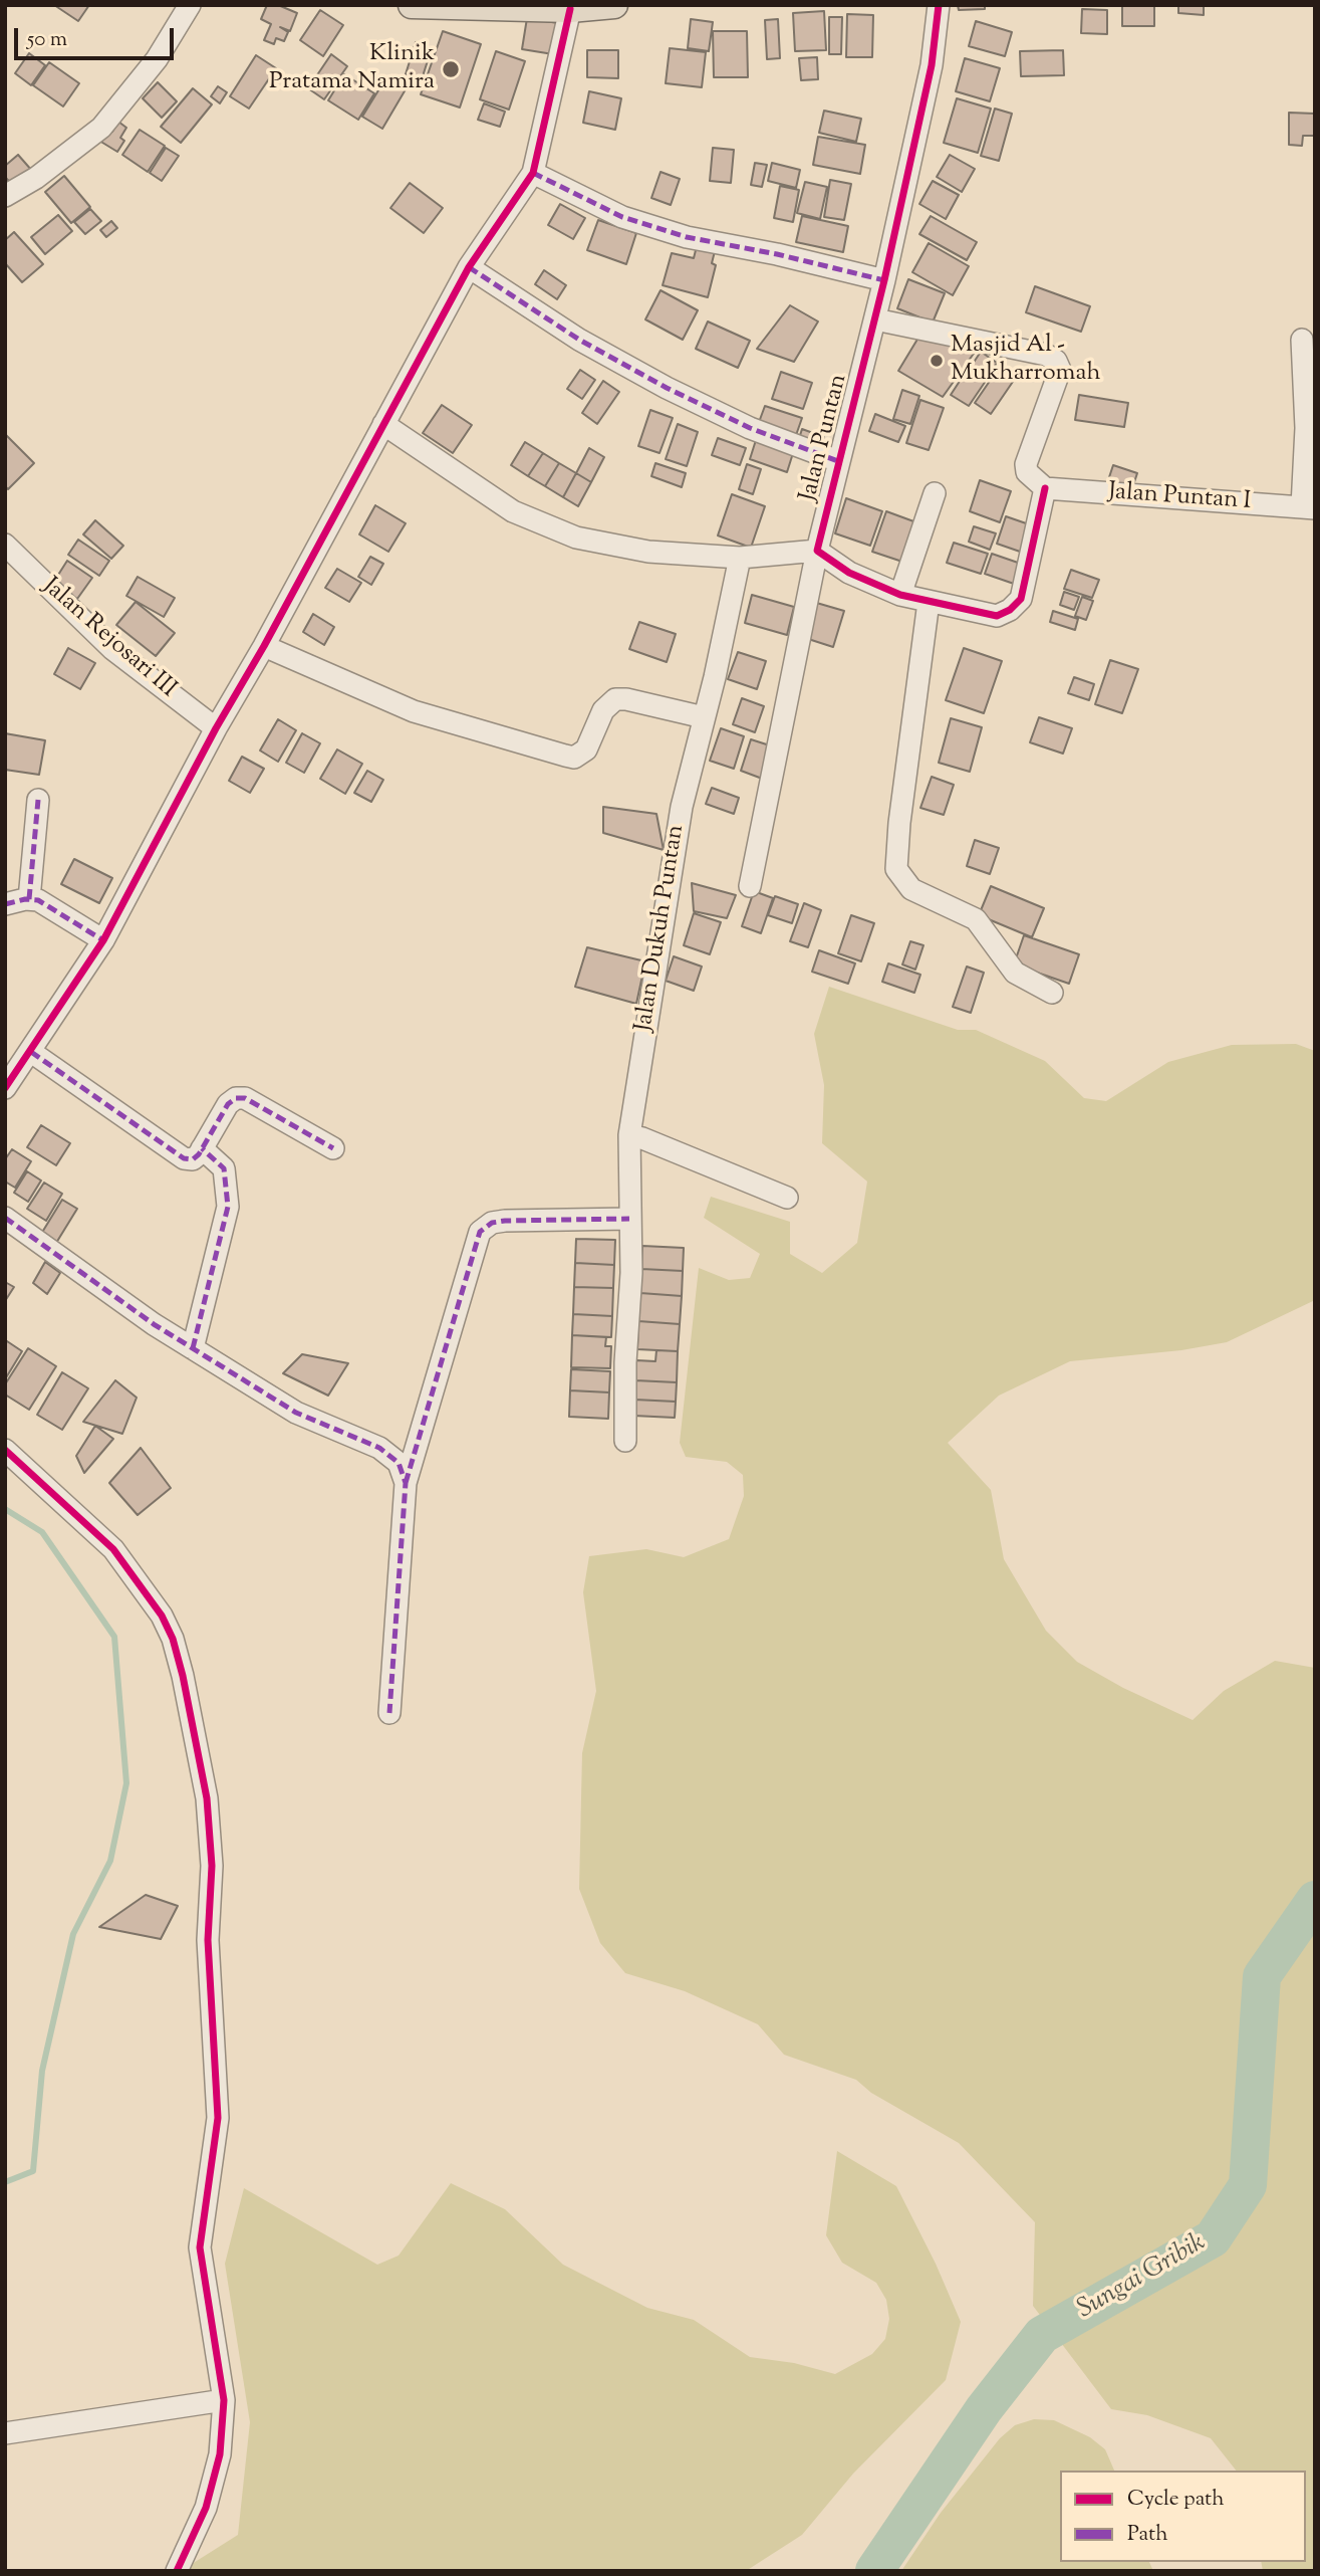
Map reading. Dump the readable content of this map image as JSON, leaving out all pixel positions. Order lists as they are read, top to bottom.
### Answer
{
  "streets": {
    "street": [
      "Jalan Puntan",
      "Jalan Puntan I",
      "Jalan Rejosari III",
      "Jalan Dukuh Puntan"
    ]
  },
  "water": ["Sungai Gribik"],
  "places": ["Klinik Pratama Namira", "Masjid Al - Mukharromah"],
  "legend": ["Cycle path", "Path"],
  "scale_bar": "50 m"
}
